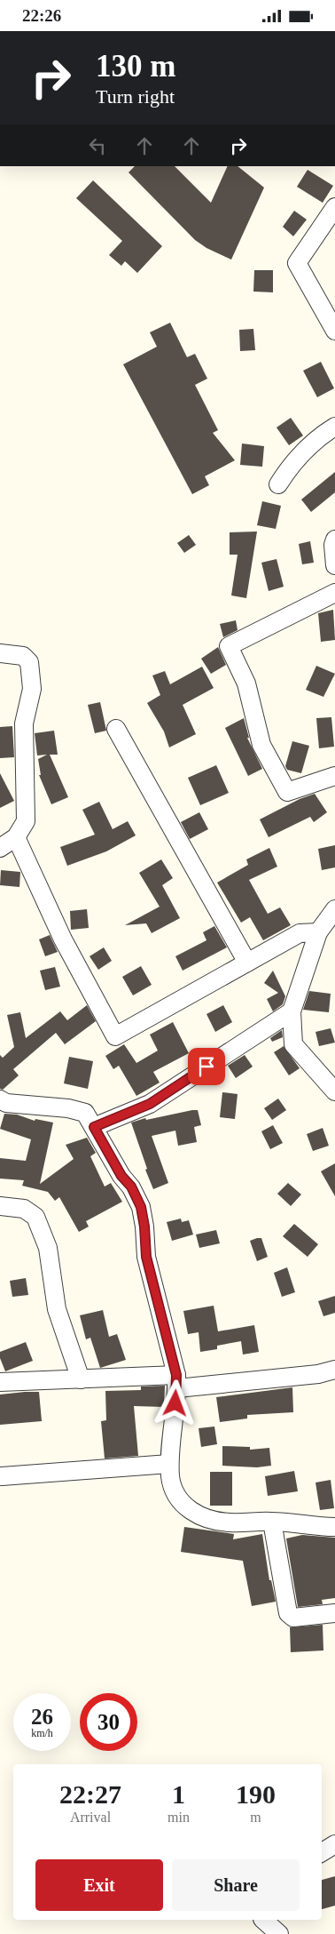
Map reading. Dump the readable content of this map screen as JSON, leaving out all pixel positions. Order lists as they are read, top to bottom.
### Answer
{
  "page": {
    "status": "22:26",
    "turn": ["130 m", "Turn right"],
    "speed": "26 km/h",
    "limit": "30",
    "eta": [
      "22:27",
      "Arrival",
      "1",
      "min",
      "190",
      "m"
    ],
    "buttons": ["Exit", "Share"]
  }
}
